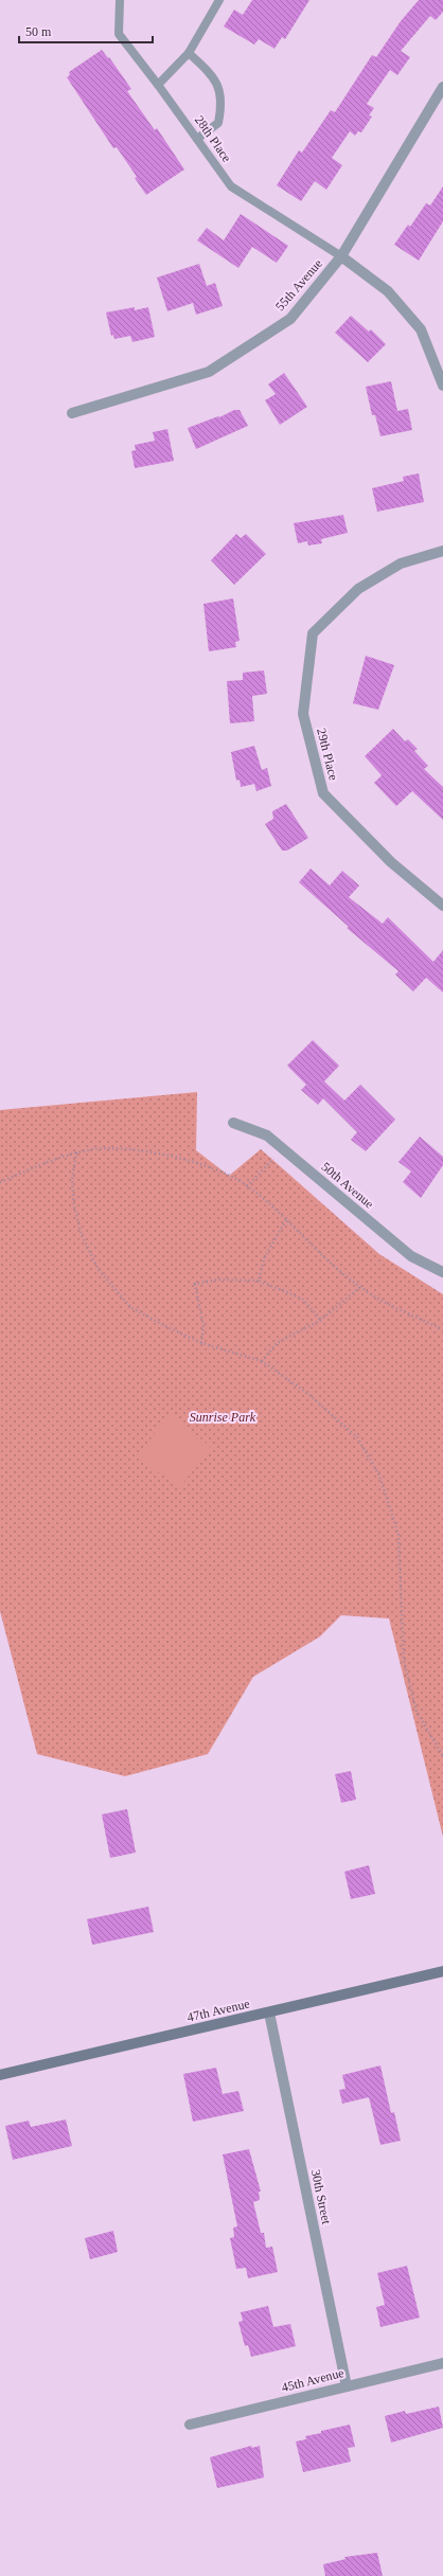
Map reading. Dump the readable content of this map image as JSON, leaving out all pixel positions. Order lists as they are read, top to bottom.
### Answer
{
  "streets": {
    "street": [
      "55th Avenue",
      "29th Place",
      "50th Avenue",
      "47th Avenue",
      "30th Street",
      "45th Avenue"
    ],
    "lane": ["28th Place"]
  },
  "crossings": [
    ["28th Place", "55th Avenue"],
    ["47th Avenue", "30th Street"],
    ["30th Street", "45th Avenue"]
  ],
  "parks": ["Sunrise Park"],
  "scale_bar": "50 m"
}
